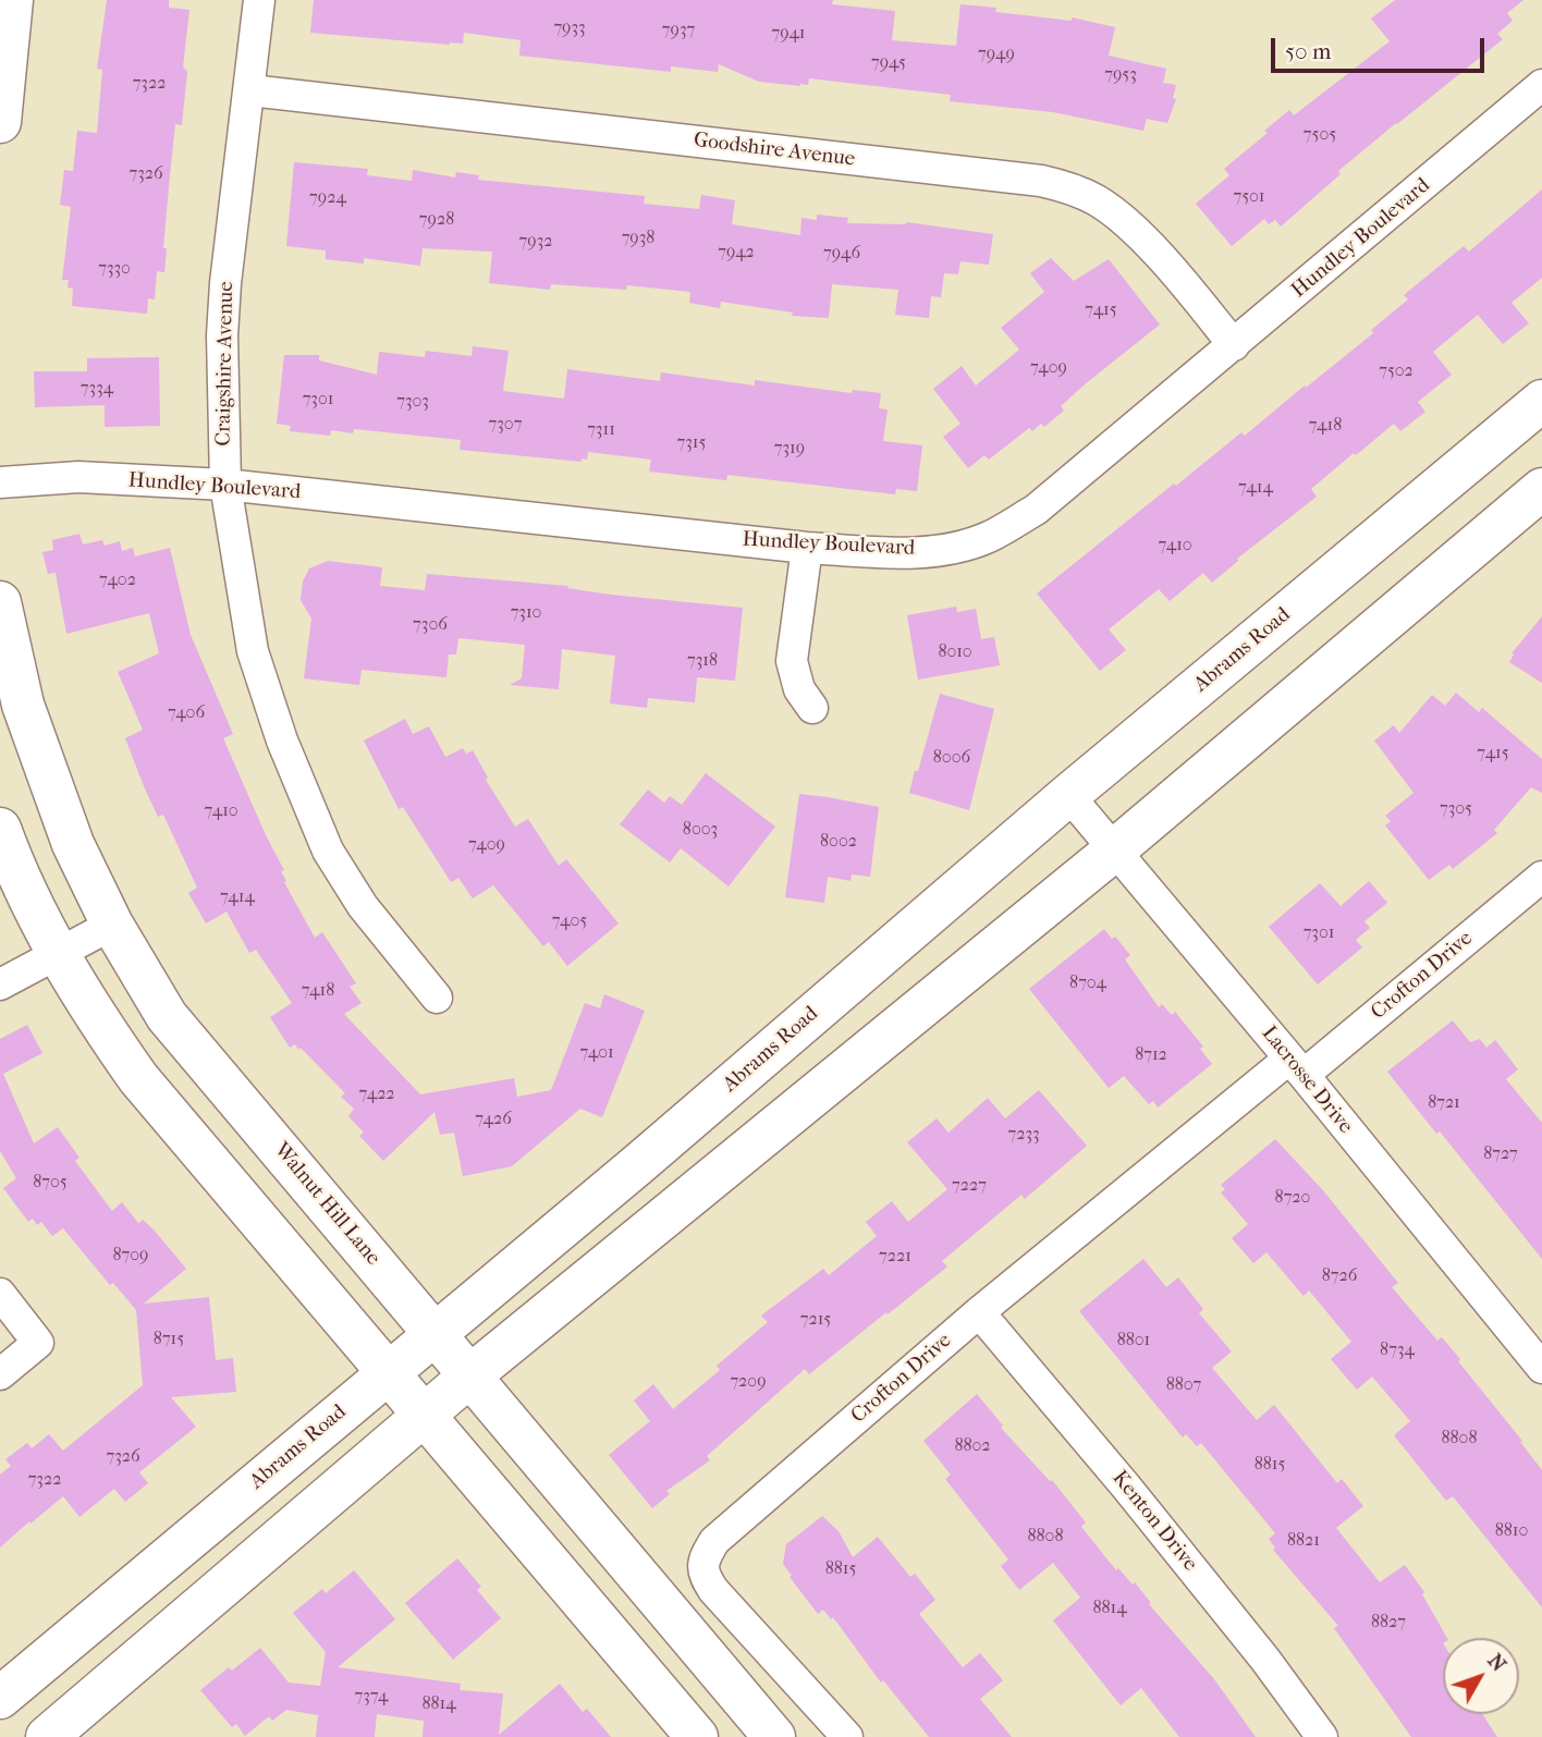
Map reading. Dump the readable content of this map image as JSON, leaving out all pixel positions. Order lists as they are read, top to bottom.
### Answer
{
  "streets": {
    "main road": ["Abrams Road", "Walnut Hill Lane"],
    "street": [
      "Goodshire Avenue",
      "Hundley Boulevard",
      "Craigshire Avenue",
      "Crofton Drive",
      "Lacrosse Drive",
      "Kenton Drive"
    ]
  },
  "crossings": [
    ["Goodshire Avenue", "Hundley Boulevard"],
    ["Goodshire Avenue", "Craigshire Avenue"],
    ["Hundley Boulevard", "Craigshire Avenue"],
    ["Abrams Road", "Lacrosse Drive"],
    ["Abrams Road", "Walnut Hill Lane"],
    ["Crofton Drive", "Lacrosse Drive"],
    ["Crofton Drive", "Kenton Drive"]
  ],
  "house_numbers": [
    "7933",
    "7937",
    "7941",
    "7949",
    "7945",
    "7953",
    "7322",
    "7505",
    "7326",
    "7501",
    "7924",
    "7928",
    "7938",
    "7932",
    "7942",
    "7946",
    "7330",
    "7415",
    "7409",
    "7502",
    "7334",
    "7301",
    "7303",
    "7307",
    "7418",
    "7311",
    "7315",
    "7319",
    "7414",
    "7410",
    "7402",
    "7310",
    "7306",
    "8010",
    "7318",
    "7406",
    "7415",
    "8006",
    "7305",
    "7410",
    "8003",
    "8002",
    "7409",
    "7414",
    "7405",
    "7301",
    "8704",
    "7418",
    "7401",
    "8712",
    "7422",
    "8721",
    "7426",
    "7233",
    "8727",
    "8705",
    "7227",
    "8720",
    "8709",
    "7221",
    "8726",
    "7215",
    "8715",
    "8801",
    "8734",
    "7209",
    "8807",
    "8808",
    "8802",
    "7326",
    "8815",
    "7322",
    "8810",
    "8808",
    "8821",
    "8815",
    "8814",
    "8827",
    "7374",
    "8814"
  ],
  "scale_bar": "50 m",
  "north": "top right"
}
